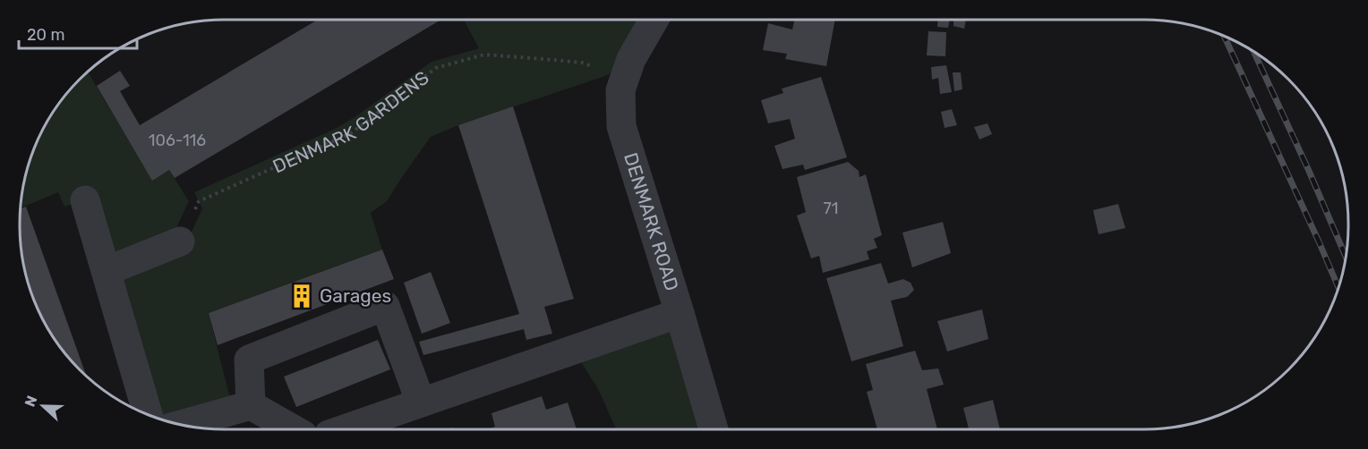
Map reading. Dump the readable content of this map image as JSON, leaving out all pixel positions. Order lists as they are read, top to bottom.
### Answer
{
  "streets": {
    "street": ["DENMARK ROAD"],
    "path": ["DENMARK GARDENS"]
  },
  "crossings": [
    ["DENMARK GARDENS", "DENMARK ROAD"]
  ],
  "places": {
    "building": ["Garages"]
  },
  "house_numbers": ["106-116", "71"],
  "scale_bar": "20 m",
  "north": "left"
}
